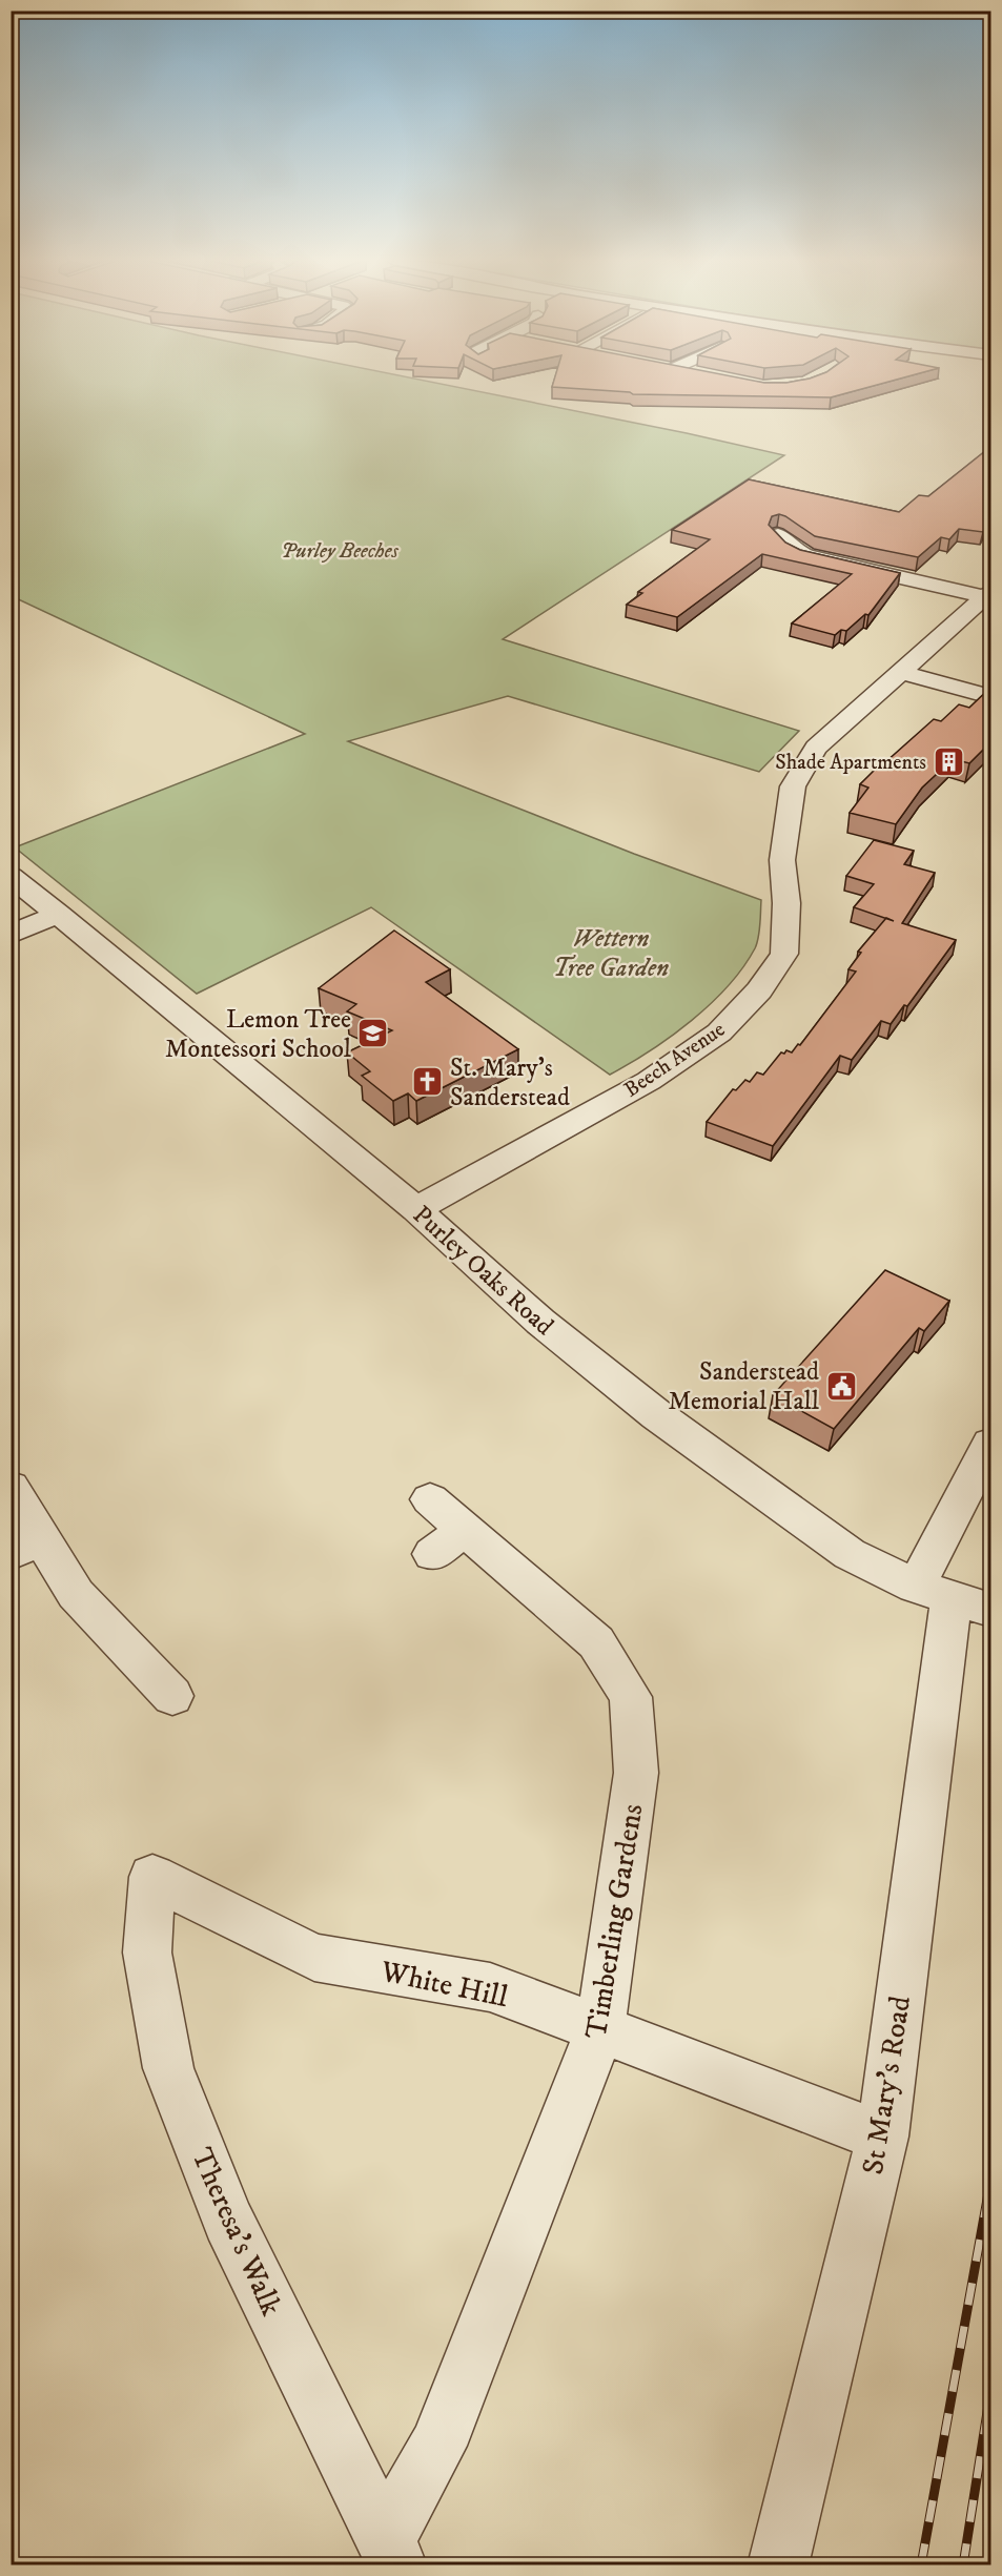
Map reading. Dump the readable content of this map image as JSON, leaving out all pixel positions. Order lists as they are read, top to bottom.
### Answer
{
  "streets": {
    "street": [
      "Beech Avenue",
      "Purley Oaks Road",
      "Timberling Gardens",
      "White Hill",
      "St Mary's Road",
      "Theresa's Walk"
    ]
  },
  "crossings": [
    ["Beech Avenue", "Purley Oaks Road"],
    ["Purley Oaks Road", "St Mary's Road"],
    ["Timberling Gardens", "White Hill"],
    ["Timberling Gardens", "Theresa's Walk"],
    ["White Hill", "St Mary's Road"],
    ["White Hill", "Theresa's Walk"]
  ],
  "parks": ["Purley Beeches", "Wettern Tree Garden"],
  "places": {
    "building": ["Shade Apartments"],
    "school or university": ["Lemon Tree Montessori School"],
    "church": ["St. Mary's Sanderstead"],
    "public building": ["Sanderstead Memorial Hall"]
  }
}
